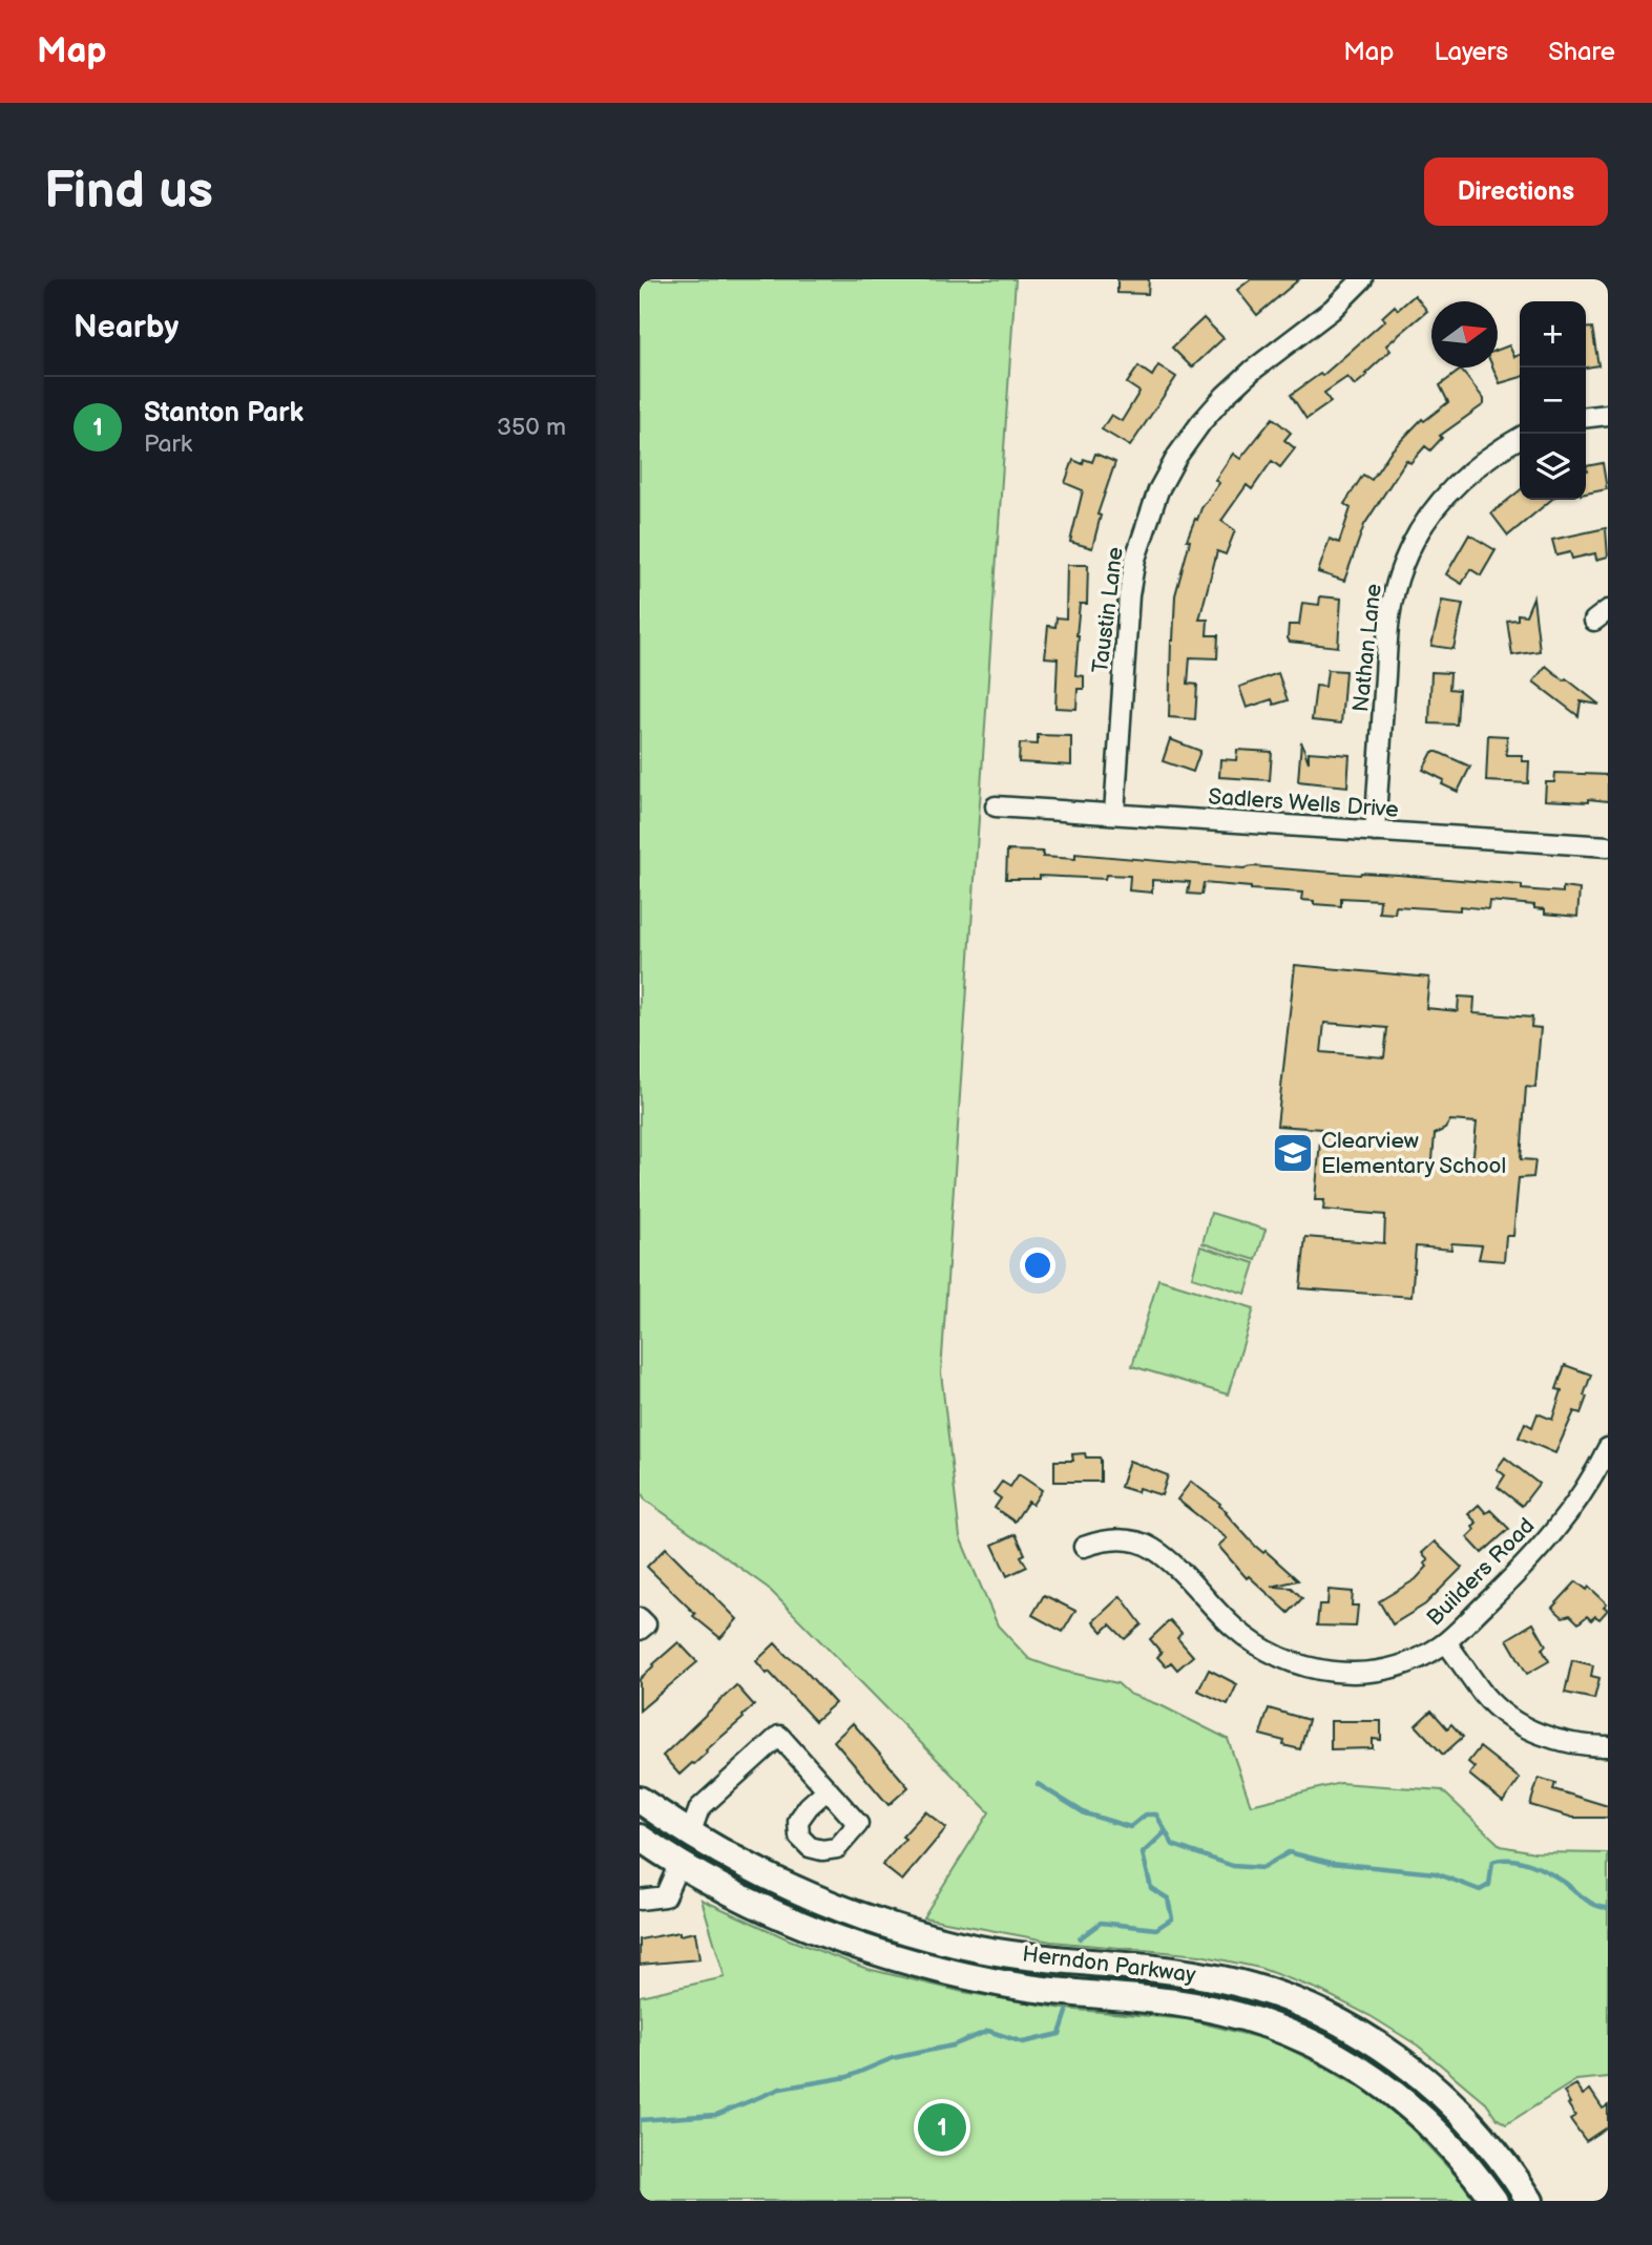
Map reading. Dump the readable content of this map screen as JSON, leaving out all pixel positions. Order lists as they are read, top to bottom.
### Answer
{
  "streets": {
    "main road": ["Herndon Parkway"],
    "street": [
      "Taustin Lane",
      "Nathan Lane",
      "Sadlers Wells Drive",
      "Builders Road"
    ]
  },
  "crossings": [
    ["Taustin Lane", "Sadlers Wells Drive"],
    ["Nathan Lane", "Sadlers Wells Drive"]
  ],
  "places": {
    "school or university": ["Clearview Elementary School"]
  },
  "north": "right",
  "page": {
    "header": "Map",
    "nav": ["Map", "Layers", "Share"],
    "buttons": "Directions",
    "title": "Find us",
    "heading": "Nearby",
    "map_buttons": ["+", "−"],
    "list": [
      {
        "mark": "1",
        "name": "Stanton Park",
        "note": "Park",
        "value": "350 m"
      }
    ],
    "pins": "1"
  }
}
